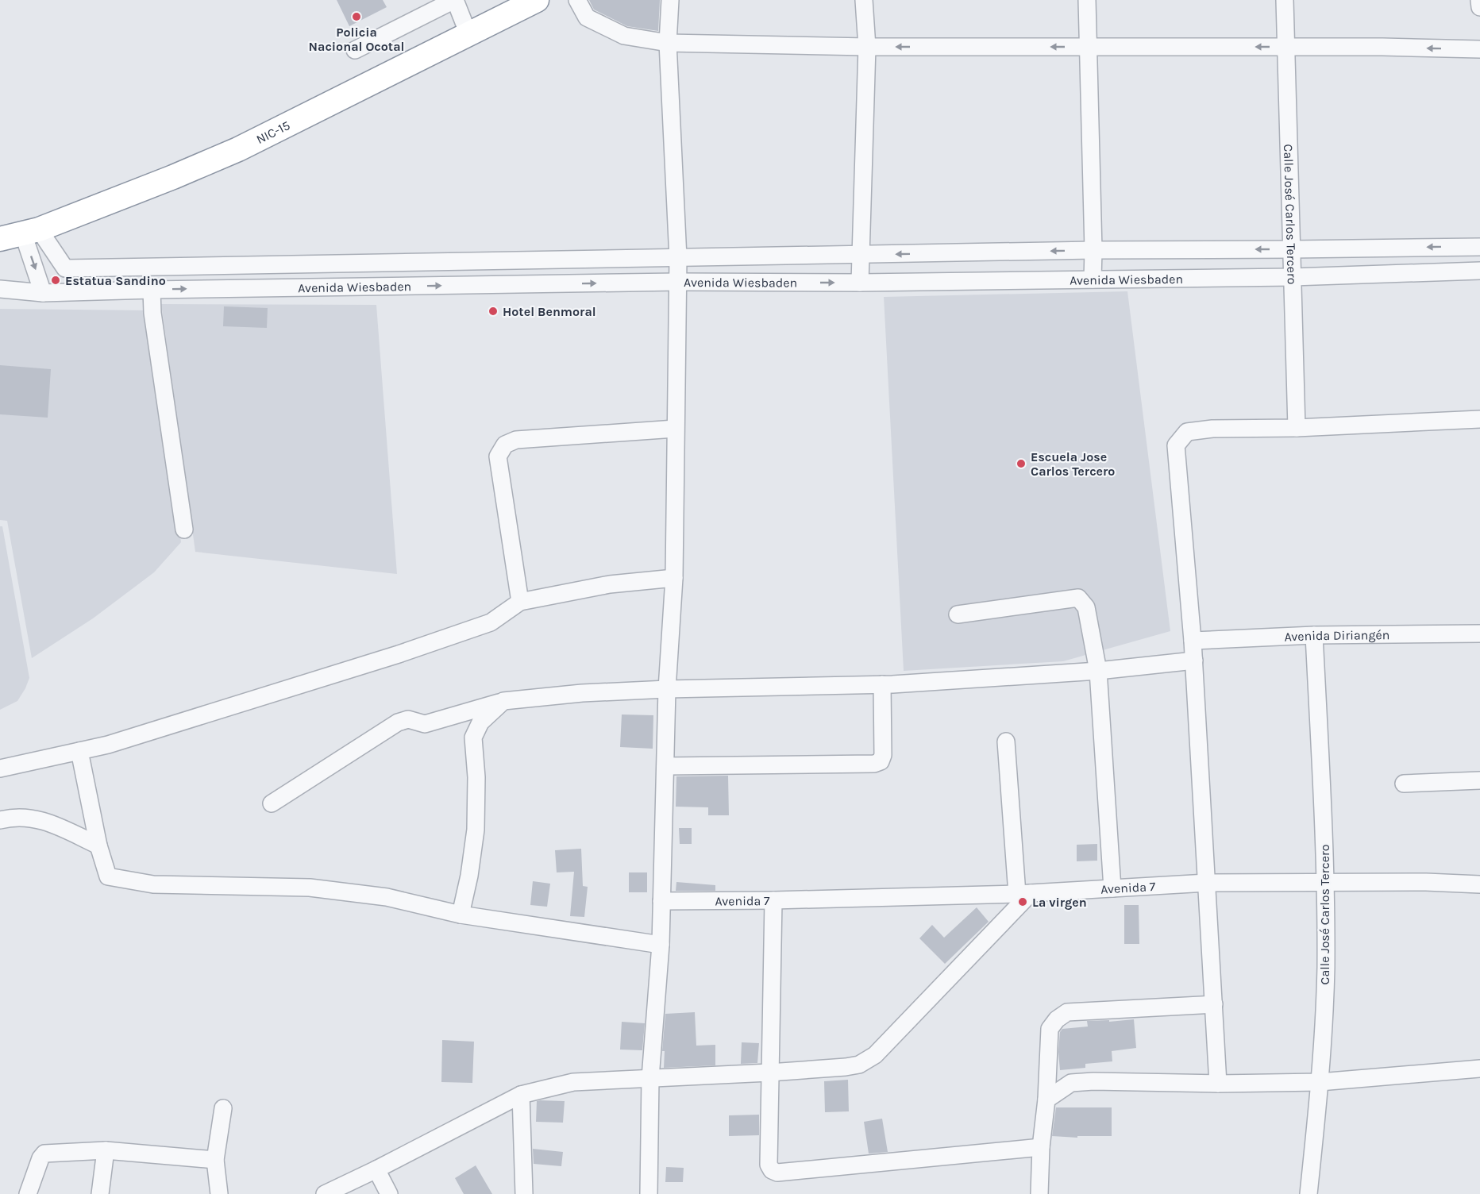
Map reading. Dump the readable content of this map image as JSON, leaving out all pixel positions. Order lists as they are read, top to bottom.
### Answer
{
  "streets": {
    "highway": ["NIC-15"],
    "street": [
      "Calle José Carlos Tercero",
      "Avenida Wiesbaden",
      "Avenida Diriangén",
      "Avenida 7"
    ]
  },
  "crossings": [
    ["Calle José Carlos Tercero", "Avenida Wiesbaden"],
    ["Calle José Carlos Tercero", "Avenida Diriangén"],
    ["Calle José Carlos Tercero", "Avenida 7"]
  ],
  "places": [
    "Policia Nacional Ocotal",
    "Estatua Sandino",
    "Hotel Benmoral",
    "Escuela Jose Carlos Tercero",
    "La virgen"
  ]
}
